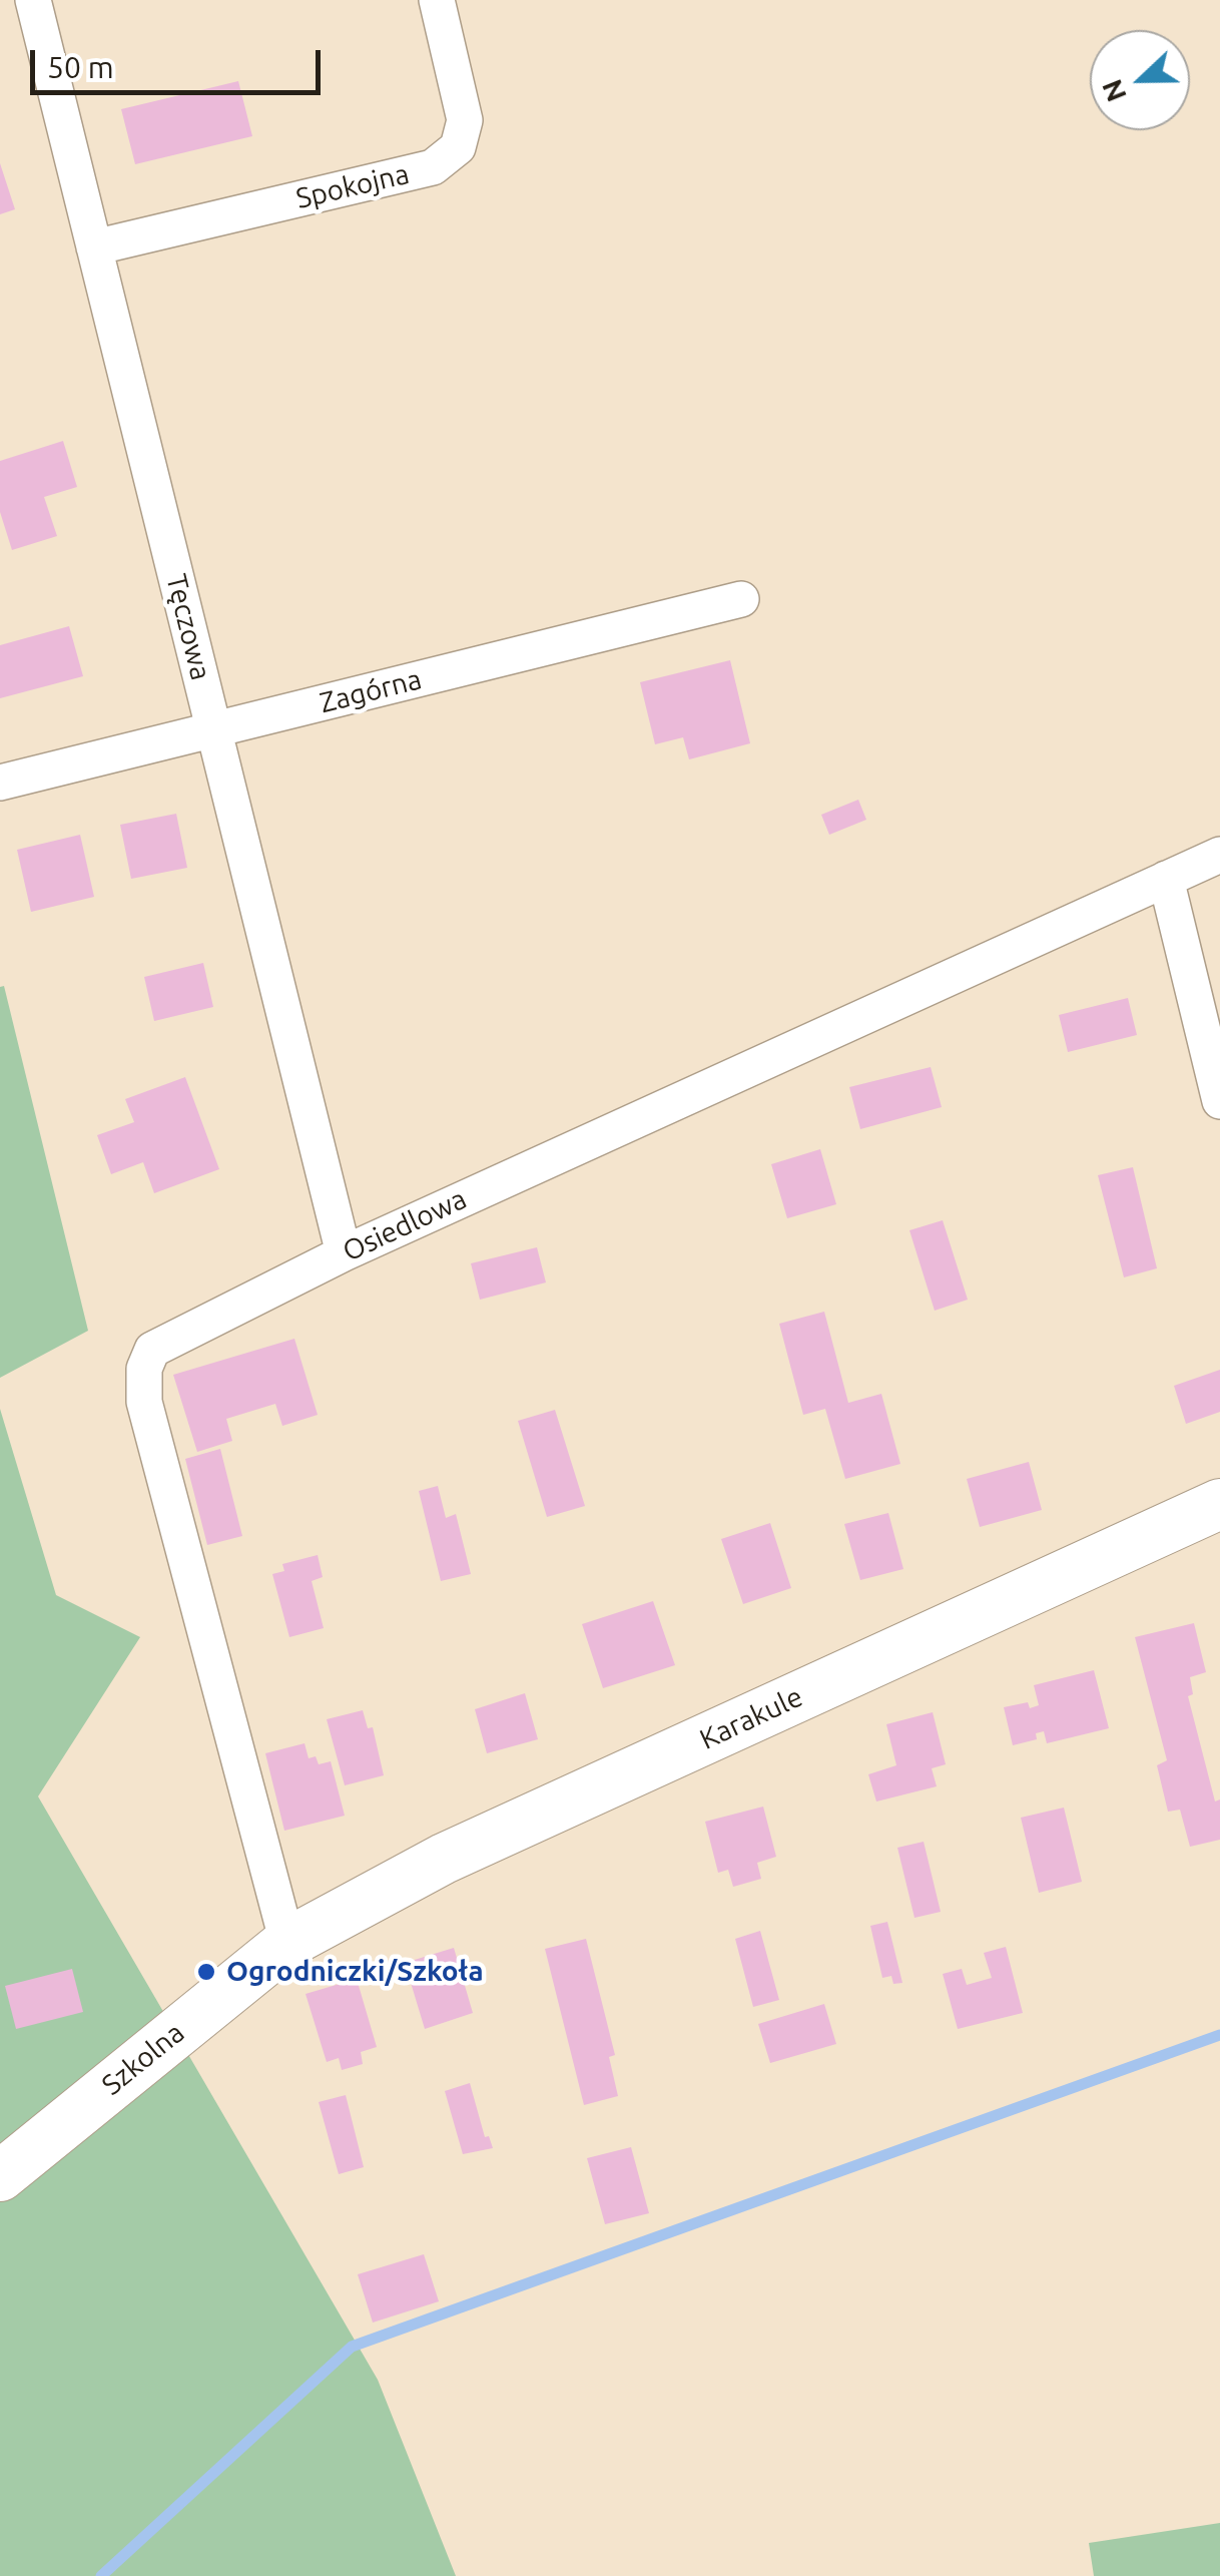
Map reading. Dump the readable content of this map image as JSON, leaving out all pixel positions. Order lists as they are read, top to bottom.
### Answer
{
  "streets": {
    "street": [
      "Spokojna",
      "Tęczowa",
      "Zagórna",
      "Osiedlowa",
      "Karakule",
      "Szkolna"
    ]
  },
  "crossings": [
    ["Spokojna", "Tęczowa"],
    ["Tęczowa", "Zagórna"],
    ["Tęczowa", "Osiedlowa"],
    ["Osiedlowa", "Karakule"],
    ["Osiedlowa", "Szkolna"],
    ["Karakule", "Szkolna"]
  ],
  "places": ["Ogrodniczki/Szkoła"],
  "scale_bar": "50 m",
  "north": "left"
}
